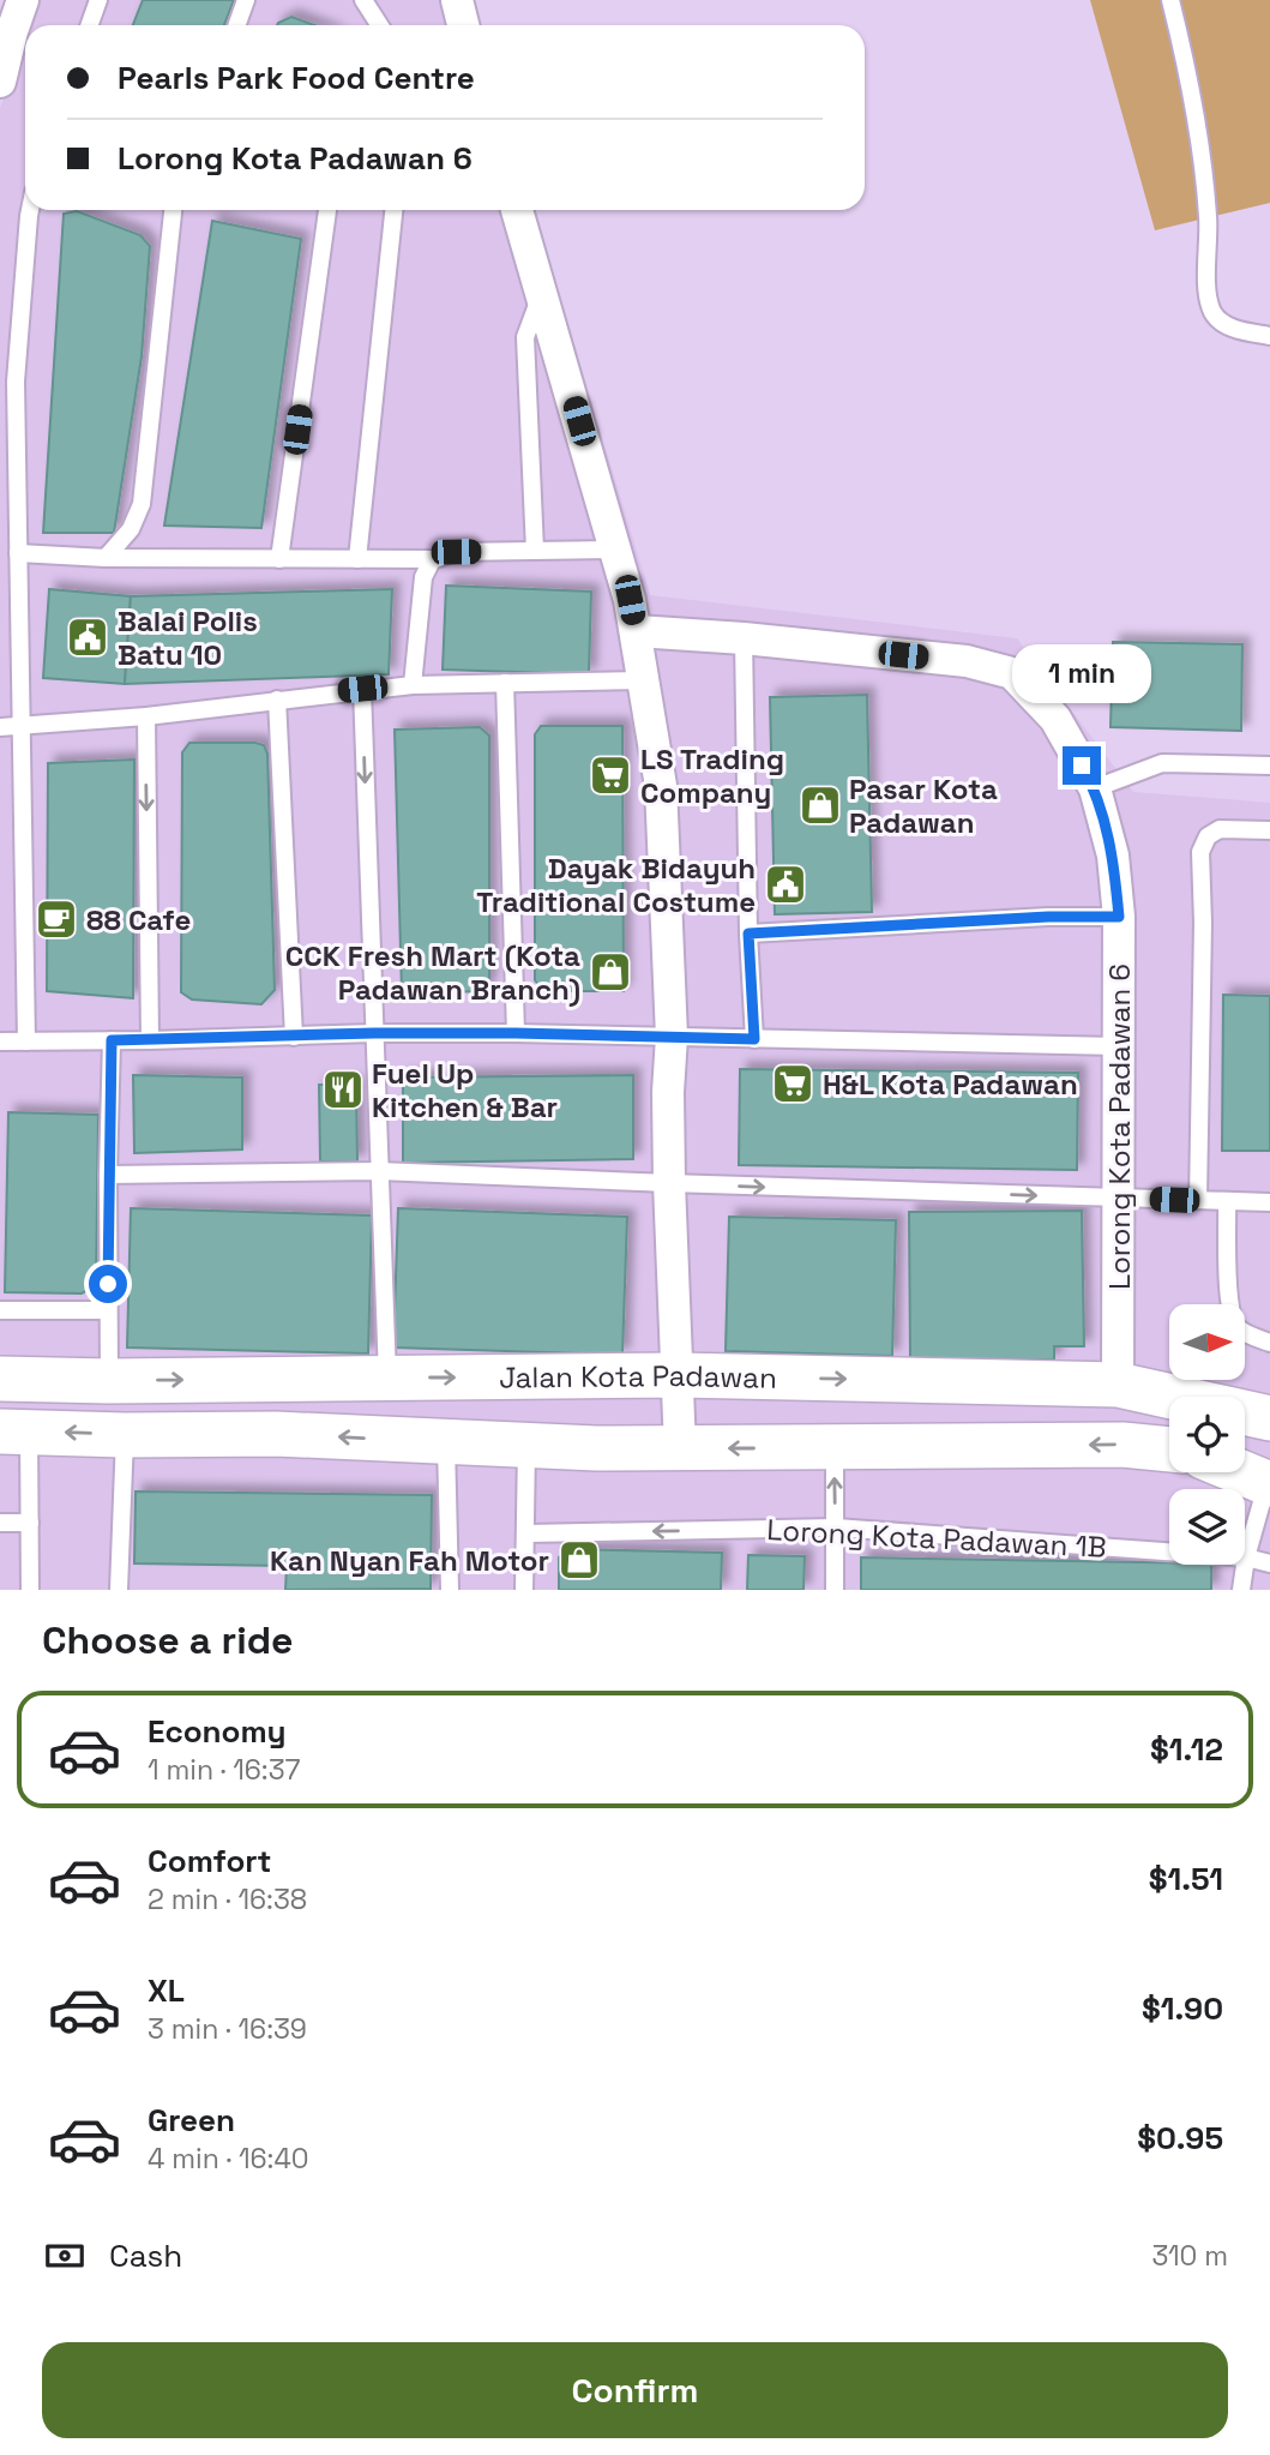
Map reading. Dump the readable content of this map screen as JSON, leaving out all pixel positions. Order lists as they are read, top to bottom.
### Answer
{
  "streets": {
    "main road": ["Jalan Kota Padawan"],
    "street": ["Lorong Kota Padawan 6"],
    "lane": ["Lorong Kota Padawan 1B"]
  },
  "crossings": [
    ["Lorong Kota Padawan 6", "Jalan Kota Padawan"]
  ],
  "one_way": ["Lorong Kota Padawan 1B"],
  "places": {
    "public building": ["Balai Polis Batu 10", "Dayak Bidayuh Traditional Costume"],
    "supermarket": ["LS Trading Company", "H&L Kota Padawan"],
    "shop": ["Pasar Kota Padawan", "CCK Fresh Mart (Kota Padawan Branch)", "Kan Nyan Fah Motor"],
    "cafe": ["88 Cafe"],
    "restaurant": ["Fuel Up Kitchen & Bar"]
  },
  "north": "right",
  "page": {
    "banner": ["Pearls Park Food Centre", "Lorong Kota Padawan 6"],
    "bubble": "1 min",
    "heading": "Choose a ride",
    "list": [
      {
        "name": "Economy",
        "note": "1 min · 16:37",
        "value": "$1.12"
      },
      {
        "name": "Comfort",
        "note": "2 min · 16:38",
        "value": "$1.51"
      },
      {
        "name": "XL",
        "note": "3 min · 16:39",
        "value": "$1.90"
      },
      {
        "name": "Green",
        "note": "4 min · 16:40",
        "value": "$0.95"
      }
    ],
    "pay": ["Cash", "310 m"],
    "buttons": "Confirm"
  }
}
